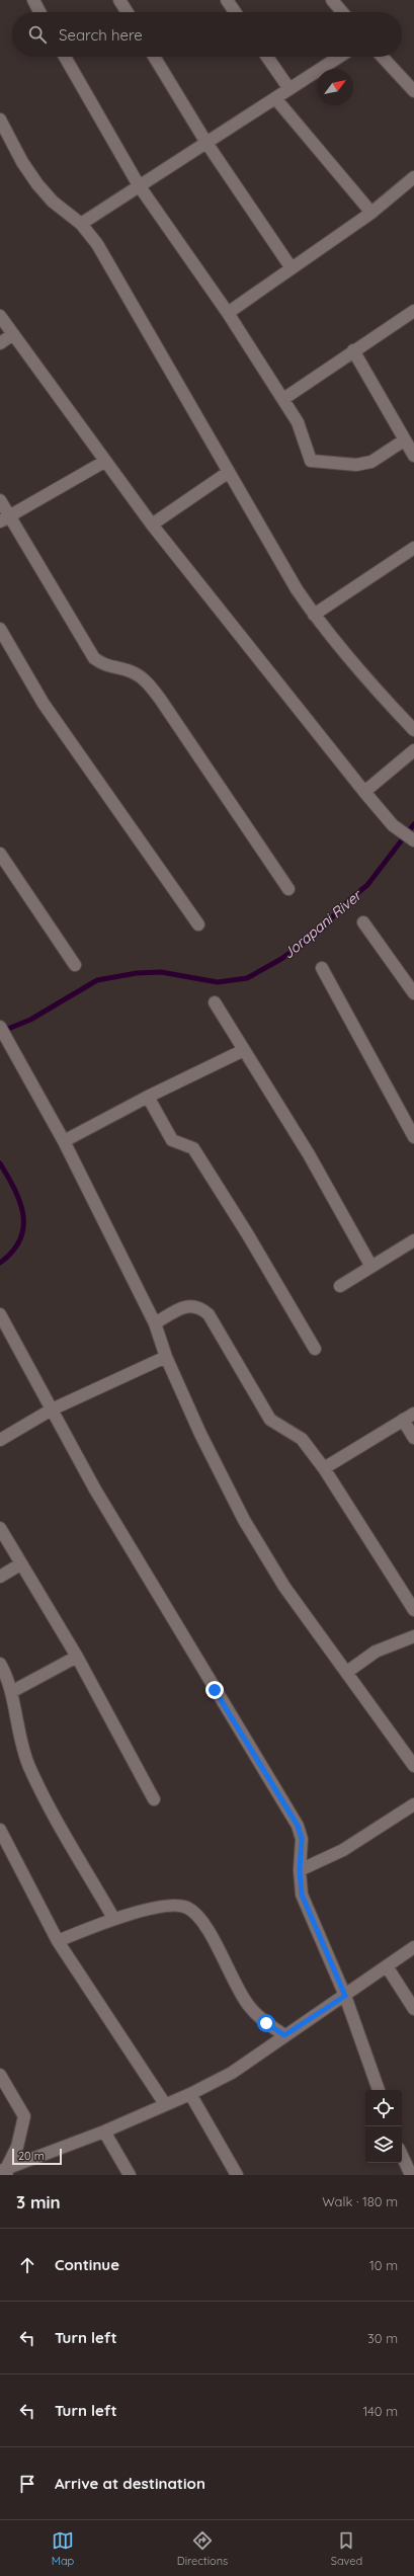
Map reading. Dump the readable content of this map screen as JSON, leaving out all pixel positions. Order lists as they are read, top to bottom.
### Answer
{
  "water": ["Jorapani River"],
  "scale_bar": "20 m",
  "north": "top right",
  "page": {
    "search": "Search here",
    "scale": "20 m",
    "heading": ["3 min", "Walk · 180 m"],
    "list": [
      ["Continue", "10 m"],
      ["Turn left", "30 m"],
      ["Turn left", "140 m"],
      "Arrive at destination"
    ],
    "nav": ["Map", "Directions", "Saved"]
  }
}
